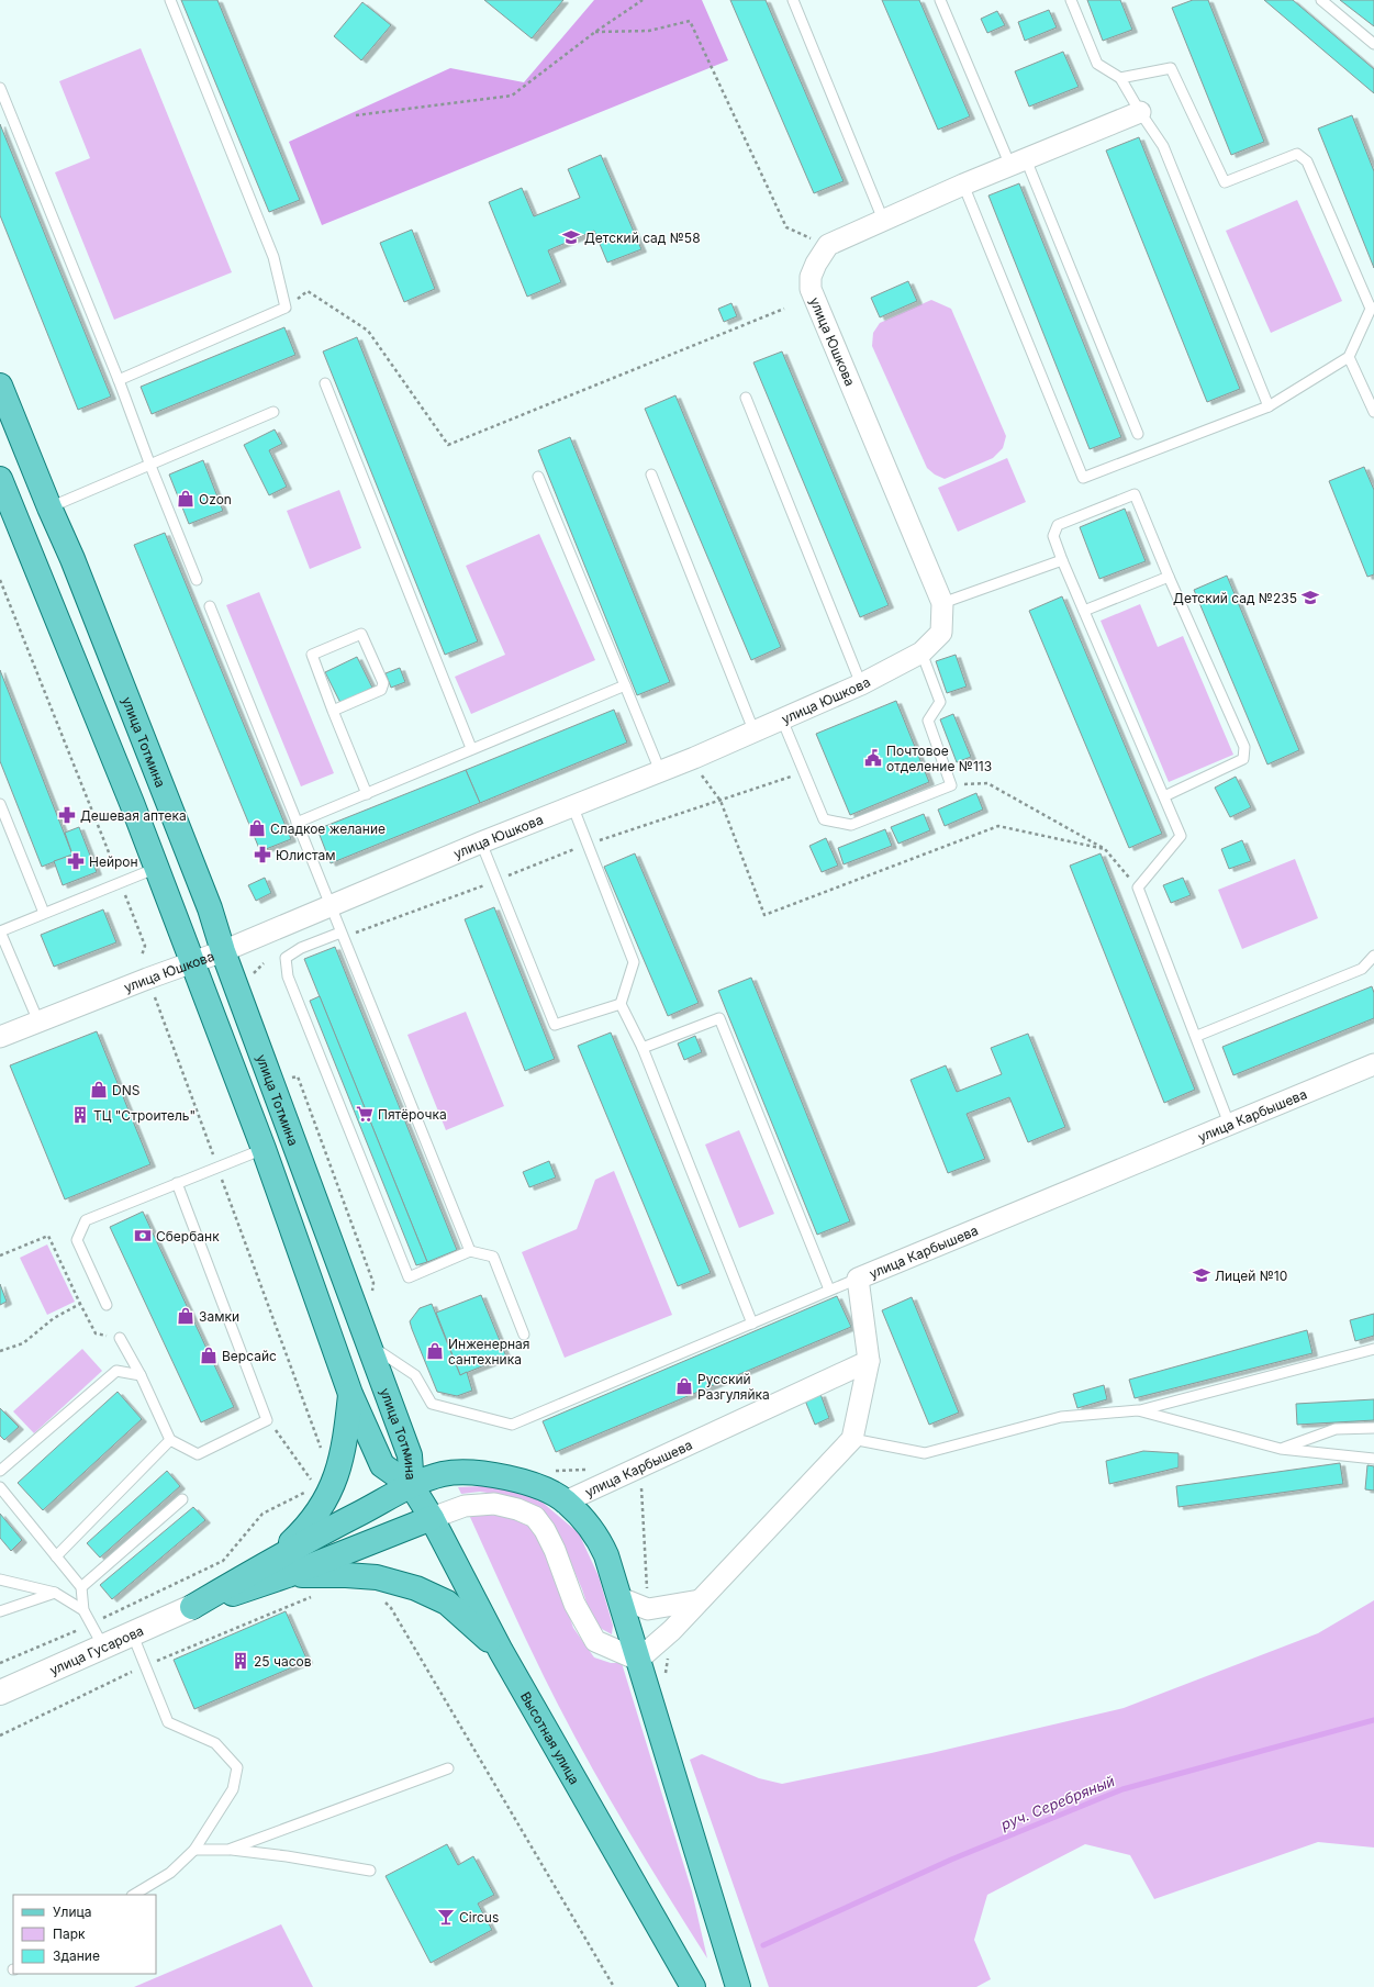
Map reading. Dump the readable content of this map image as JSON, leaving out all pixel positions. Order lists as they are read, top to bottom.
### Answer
{
  "streets": {
    "main road": ["улица Тотмина", "улица Гусарова", "Высотная улица"],
    "street": ["улица Юшкова", "улица Карбышева"]
  },
  "crossings": [
    ["улица Юшкова", "улица Тотмина"],
    ["улица Тотмина", "Высотная улица"]
  ],
  "water": ["руч. Серебряный"],
  "places": {
    "school or university": ["Детский сад №58", "Детский сад №235", "Лицей №10"],
    "shop": [
      "Ozon",
      "Сладкое желание",
      "DNS",
      "Замки",
      "Инженерная сантехника",
      "Версайс",
      "Русский Разгуляйка"
    ],
    "public building": ["Почтовое отделение №113"],
    "pharmacy": ["Дешевая аптека", "Юлистам", "Нейрон"],
    "supermarket": ["Пятёрочка"],
    "building": ["ТЦ \"Строитель\"", "25 часов"],
    "bank": ["Сбербанк"],
    "bar": ["Circus"]
  },
  "legend": ["Улица", "Парк", "Здание"]
}
